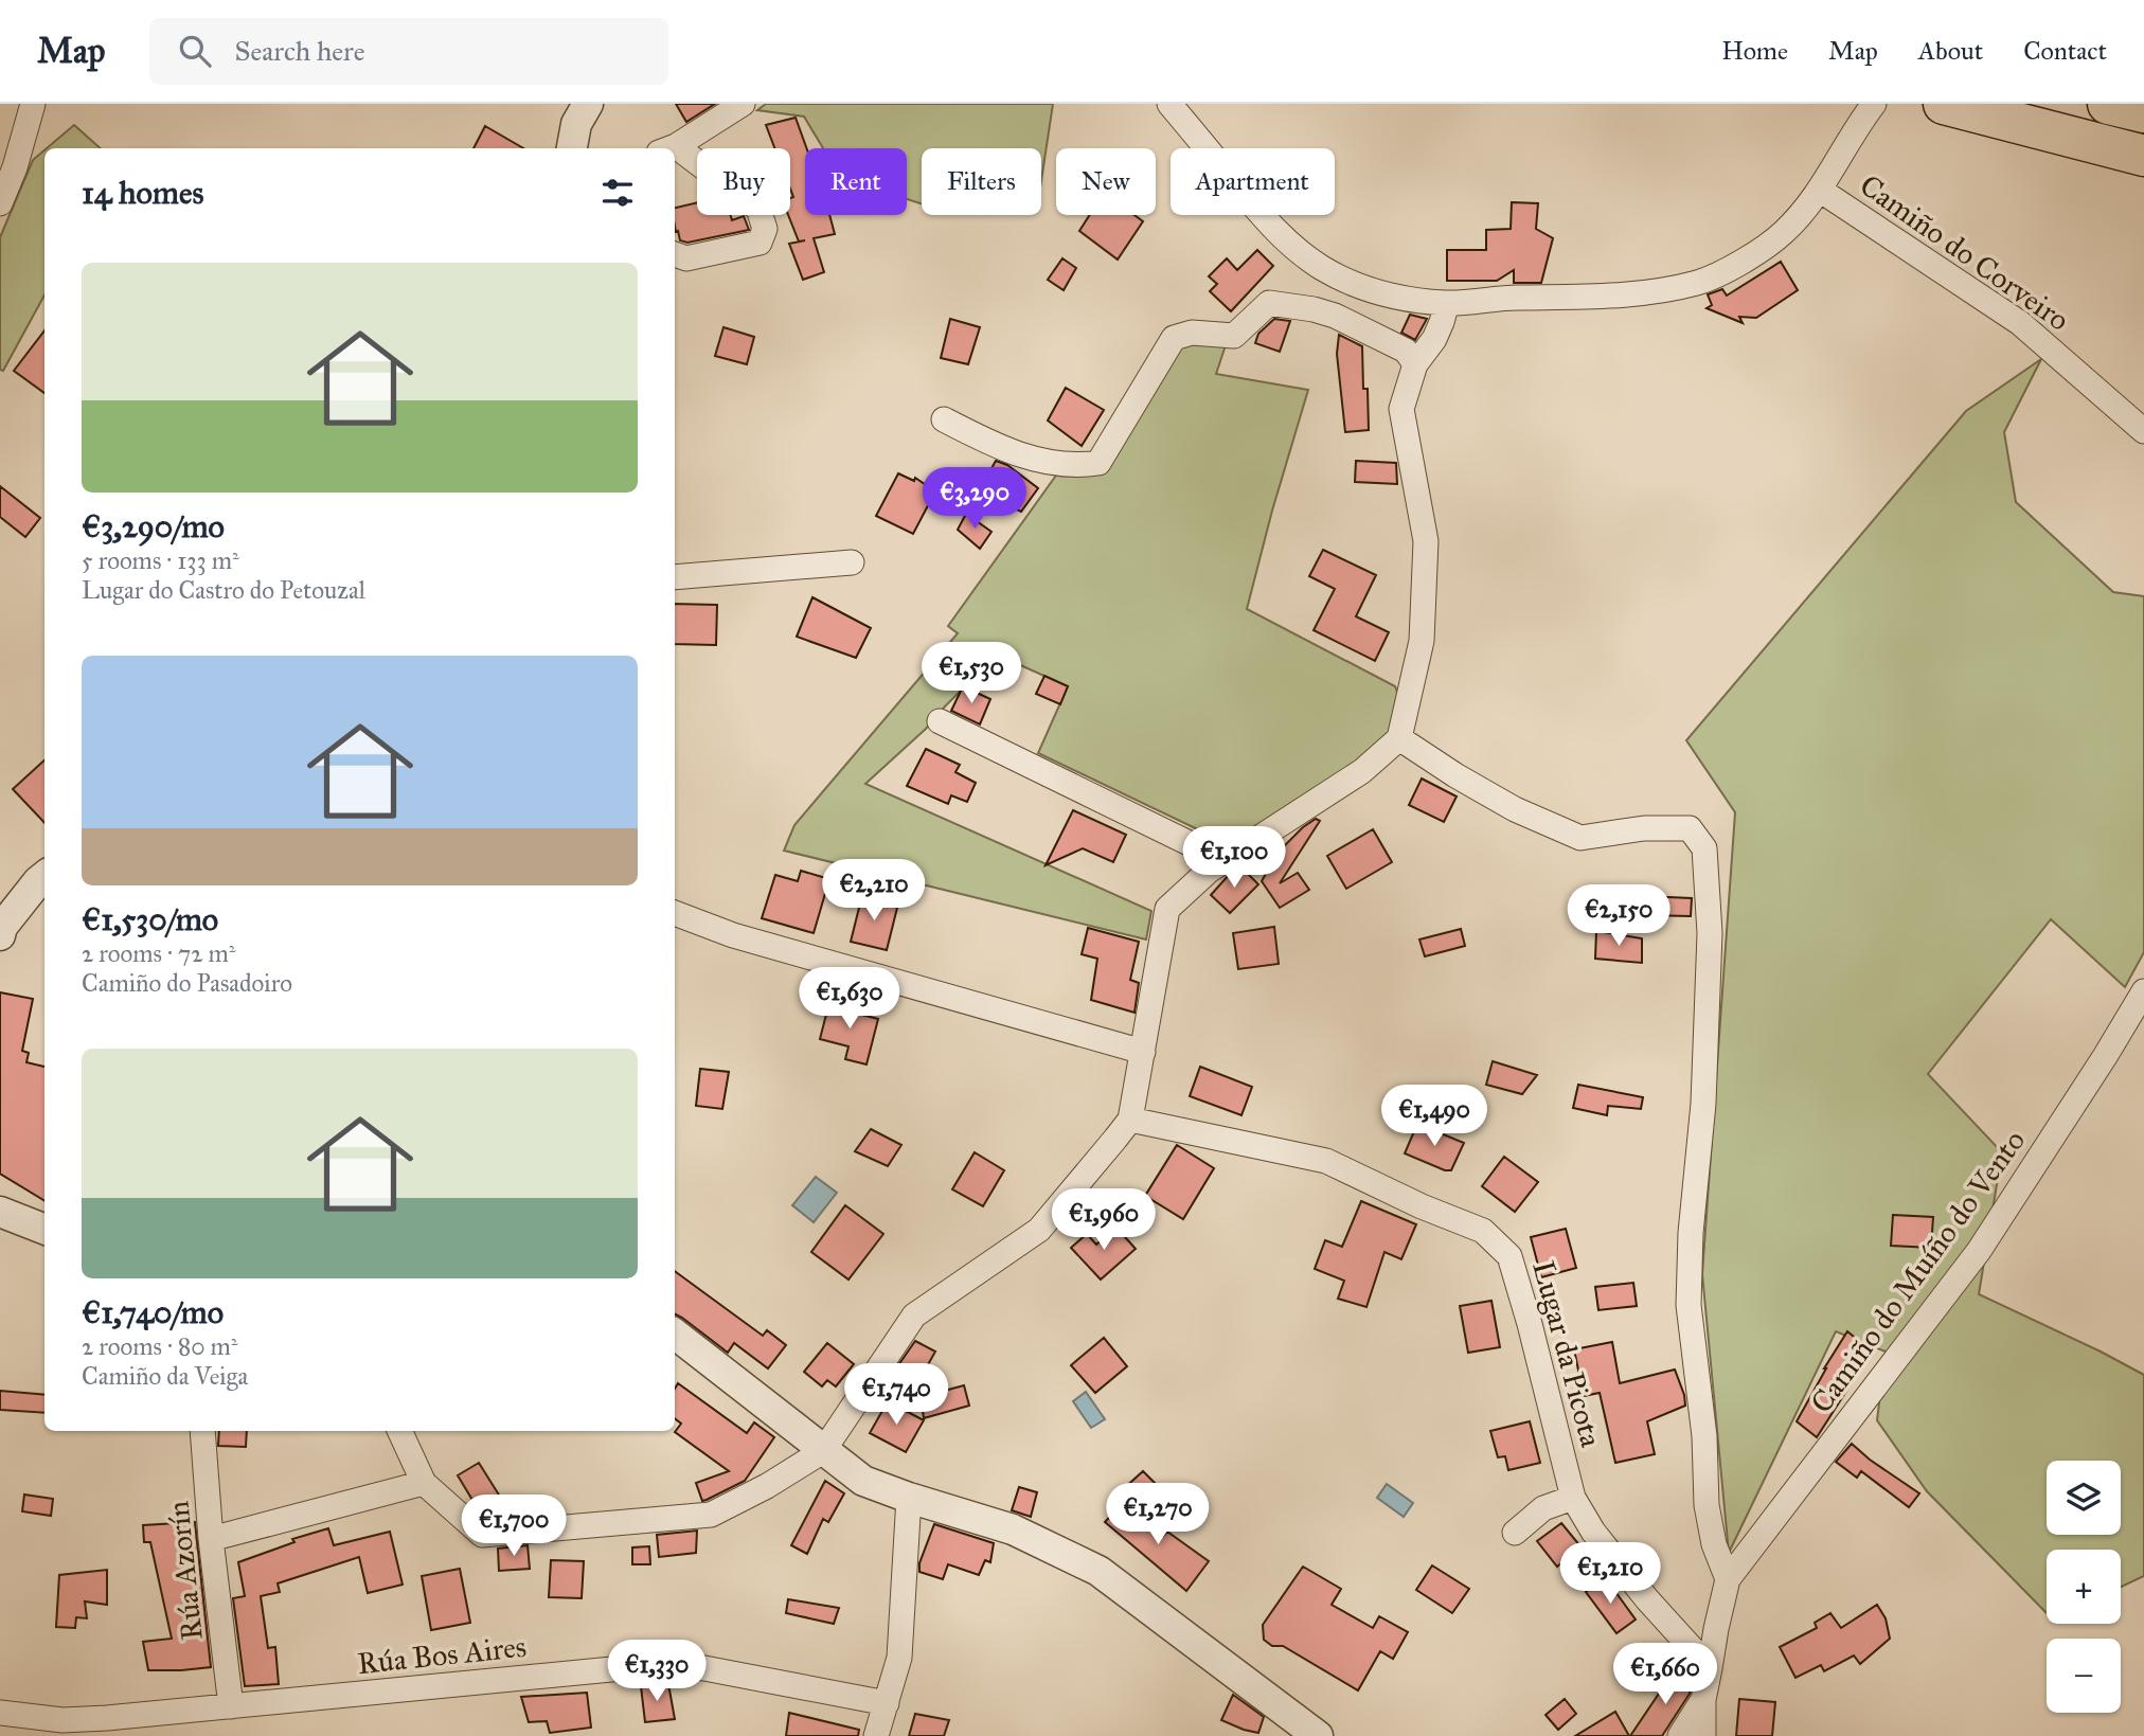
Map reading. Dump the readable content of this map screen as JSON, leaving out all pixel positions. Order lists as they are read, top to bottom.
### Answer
{
  "streets": {
    "street": [
      "Camiño do Corveiro",
      "Camiño do Muíño do Vento",
      "Lugar da Picota",
      "Rúa Azorín",
      "Rúa Bos Aires"
    ]
  },
  "crossings": [
    ["Rúa Azorín", "Rúa Bos Aires"]
  ],
  "page": {
    "header": "Map",
    "search": "Search here",
    "nav": [
      "Home",
      "Map",
      "About",
      "Contact"
    ],
    "chip": [
      "Buy",
      "Rent",
      "Filters",
      "New",
      "Apartment"
    ],
    "heading": "14 homes",
    "list": [
      {
        "name": "€3,290/mo",
        "note": "5 rooms · 133 m² · Lugar do Castro do Petouzal"
      },
      {
        "name": "€1,530/mo",
        "note": "2 rooms · 72 m² · Camiño do Pasadoiro"
      },
      {
        "name": "€1,740/mo",
        "note": "2 rooms · 80 m² · Camiño da Veiga"
      }
    ],
    "price": [
      "€3,290",
      "€1,530",
      "€1,100",
      "€2,210",
      "€2,150",
      "€1,630",
      "€1,490",
      "€1,960",
      "€1,740",
      "€1,270",
      "€1,700",
      "€1,210",
      "€1,330",
      "€1,660"
    ],
    "map_buttons": ["+", "−"]
  }
}
